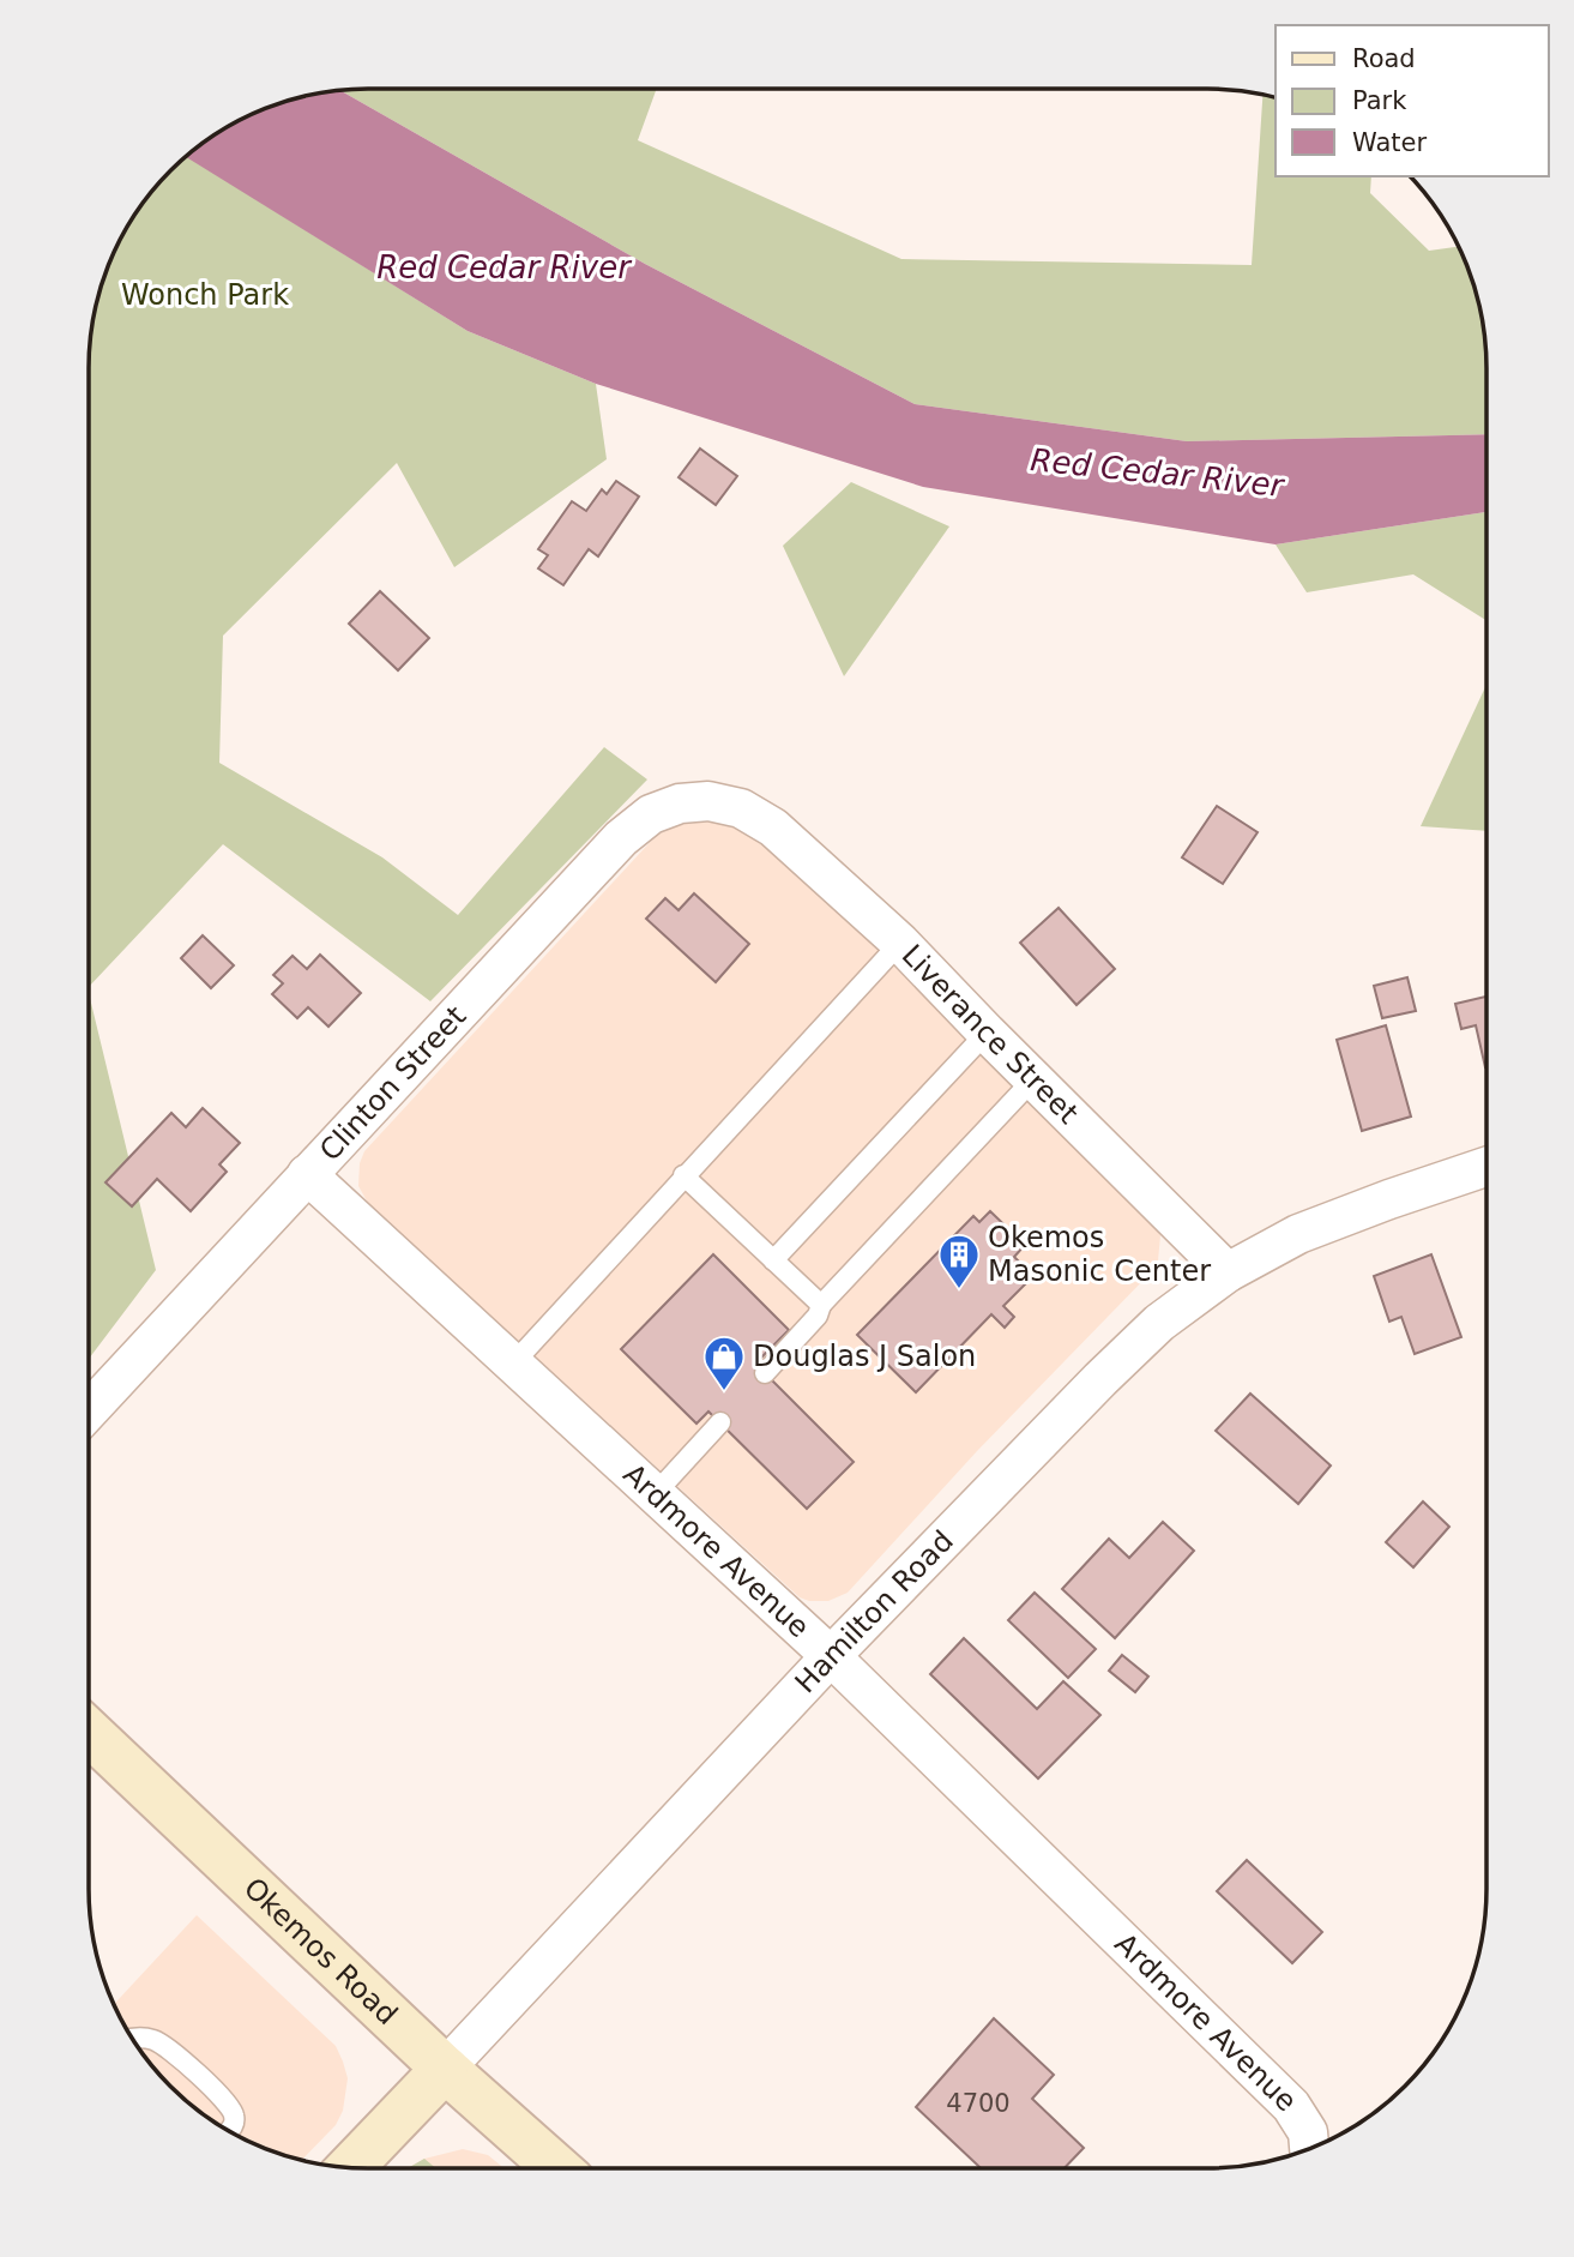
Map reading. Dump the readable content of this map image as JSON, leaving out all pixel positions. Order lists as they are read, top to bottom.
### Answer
{
  "streets": {
    "main road": ["Hamilton Road", "Okemos Road"],
    "street": ["Liverance Street", "Clinton Street", "Ardmore Avenue"]
  },
  "crossings": [
    ["Liverance Street", "Clinton Street"],
    ["Liverance Street", "Hamilton Road"],
    ["Clinton Street", "Ardmore Avenue"],
    ["Ardmore Avenue", "Hamilton Road"],
    ["Hamilton Road", "Okemos Road"]
  ],
  "water": ["Red Cedar River"],
  "parks": ["Wonch Park"],
  "places": {
    "building": ["Okemos Masonic Center"],
    "shop": ["Douglas J Salon"]
  },
  "house_numbers": ["4700"],
  "legend": ["Road", "Park", "Water"]
}
